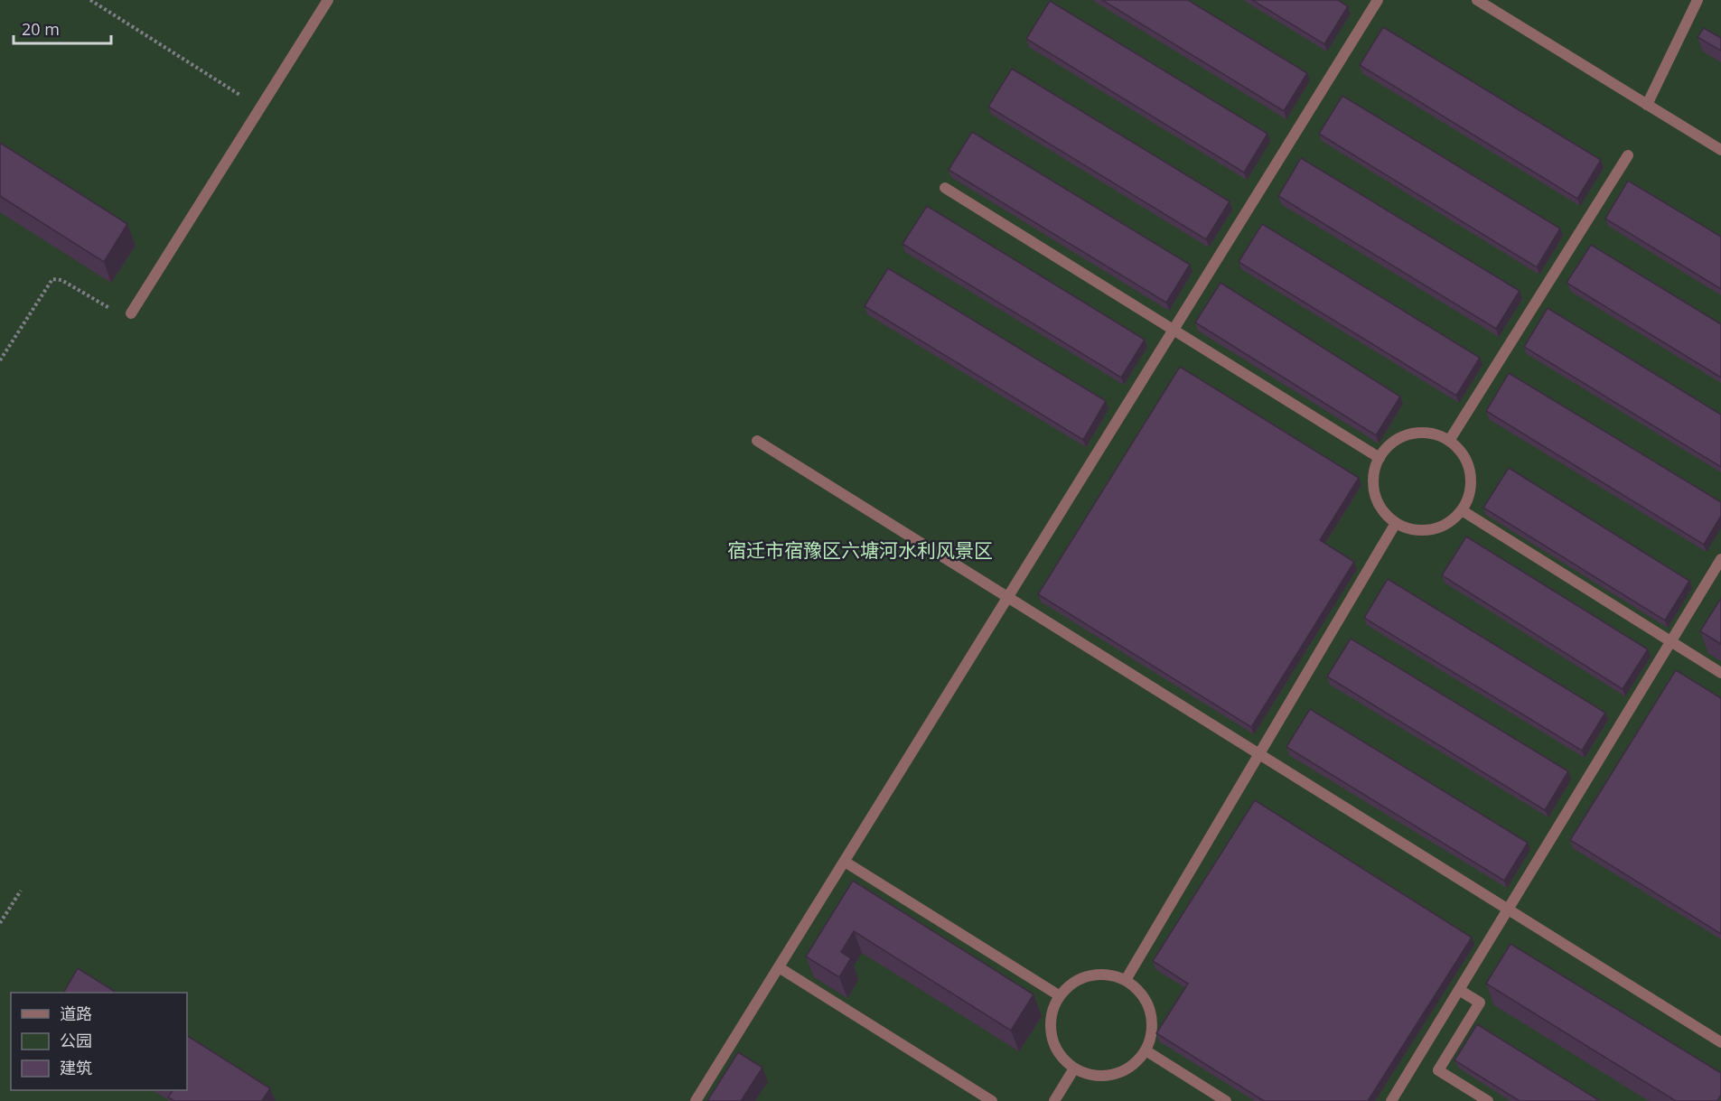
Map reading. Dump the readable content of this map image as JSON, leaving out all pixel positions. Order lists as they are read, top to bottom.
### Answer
{
  "parks": ["宿迁市宿豫区六塘河水利风景区"],
  "legend": ["道路", "公园", "建筑"],
  "scale_bar": "20 m"
}
